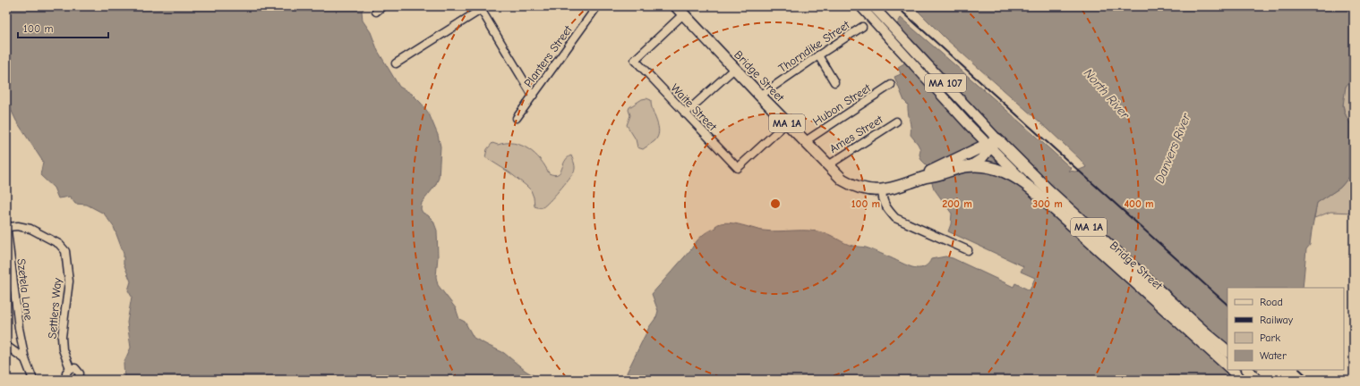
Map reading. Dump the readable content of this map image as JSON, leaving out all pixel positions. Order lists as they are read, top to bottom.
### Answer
{
  "streets": {
    "highway": ["Bridge Street", "MA 1A"],
    "main road": ["MA 107"],
    "street": [
      "Thorndike Street",
      "Planters Street",
      "Hubon Street",
      "Waite Street",
      "Ames Street",
      "Szetela Lane",
      "Settlers Way"
    ]
  },
  "crossings": [
    ["Thorndike Street", "Bridge Street"],
    ["Bridge Street", "MA 107"],
    ["Bridge Street", "Hubon Street"],
    ["Bridge Street", "Waite Street"],
    ["Bridge Street", "MA 1A"],
    ["Bridge Street", "Ames Street"],
    ["Szetela Lane", "Settlers Way"]
  ],
  "water": ["North River", "Danvers River"],
  "legend": [
    "Road",
    "Railway",
    "Park",
    "Water"
  ],
  "scale_bar": "100 m",
  "rings": [
    "100 m",
    "200 m",
    "300 m",
    "400 m"
  ]
}
